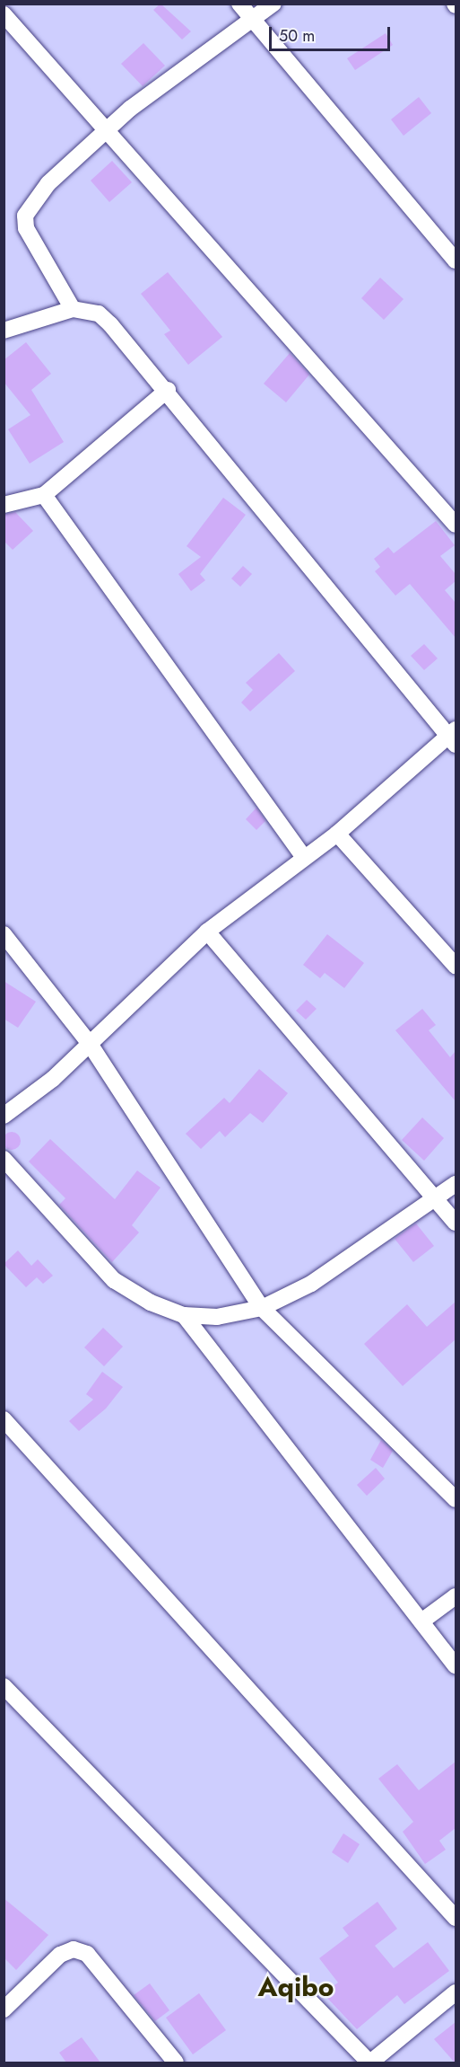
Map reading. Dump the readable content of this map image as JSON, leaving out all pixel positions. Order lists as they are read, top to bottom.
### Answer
{
  "districts": ["Aqibo"],
  "scale_bar": "50 m"
}
